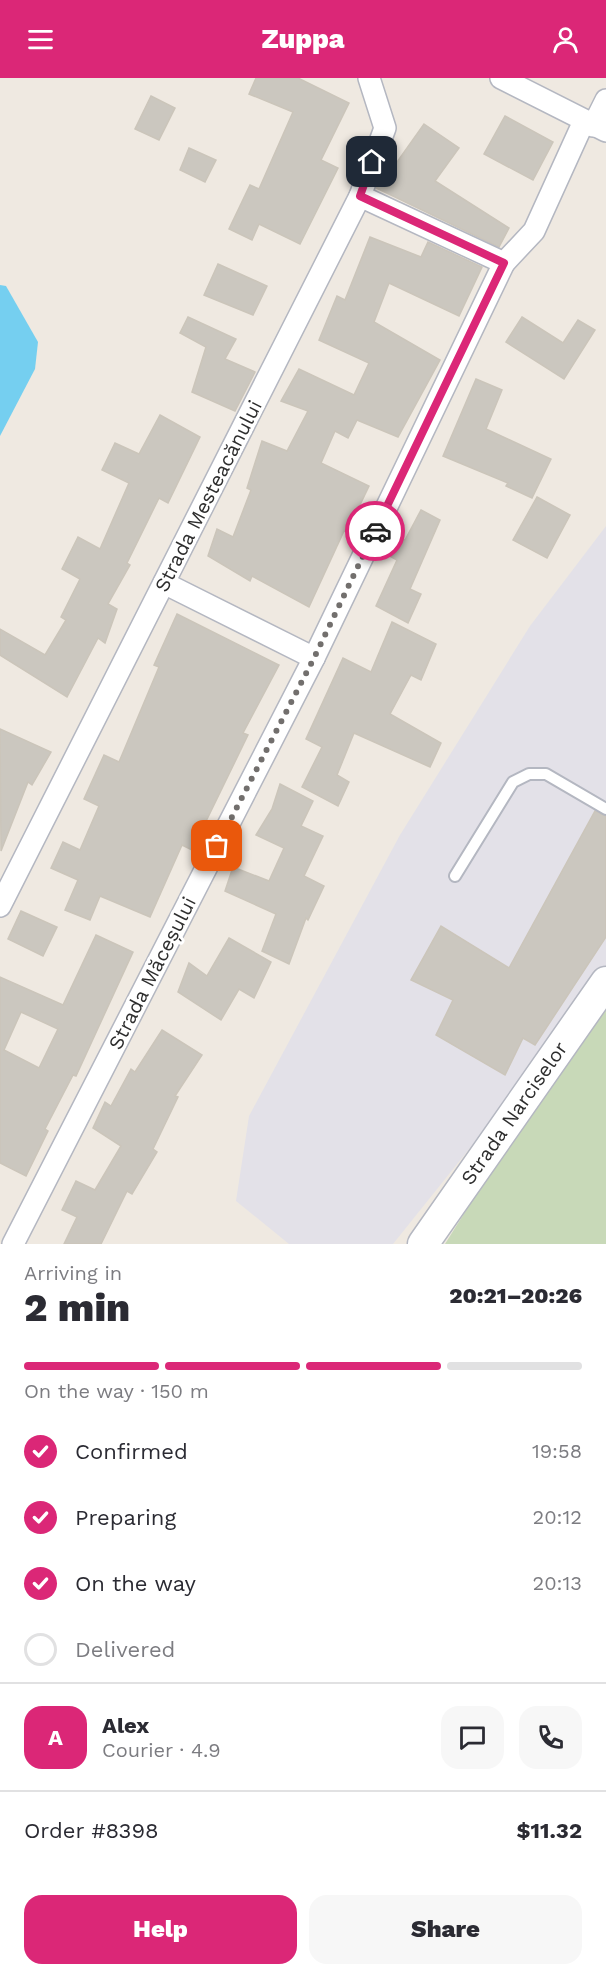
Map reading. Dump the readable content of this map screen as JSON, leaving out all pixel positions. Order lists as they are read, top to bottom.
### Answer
{
  "streets": {
    "main road": ["Strada Narciselor"],
    "street": ["Strada Mesteacănului", "Strada Măceșului"]
  },
  "page": {
    "header": "Zuppa",
    "heading": ["2 min", "Arriving in", "20:21–20:26"],
    "panel": [
      "Alex",
      "Courier · 4.9",
      "Order #8398",
      "$11.32"
    ],
    "bar": "On the way · 150 m",
    "list": [
      ["Confirmed", "19:58"],
      ["Preparing", "20:12"],
      ["On the way", "20:13"],
      "Delivered"
    ],
    "round": "A",
    "buttons": ["Help", "Share"]
  }
}
